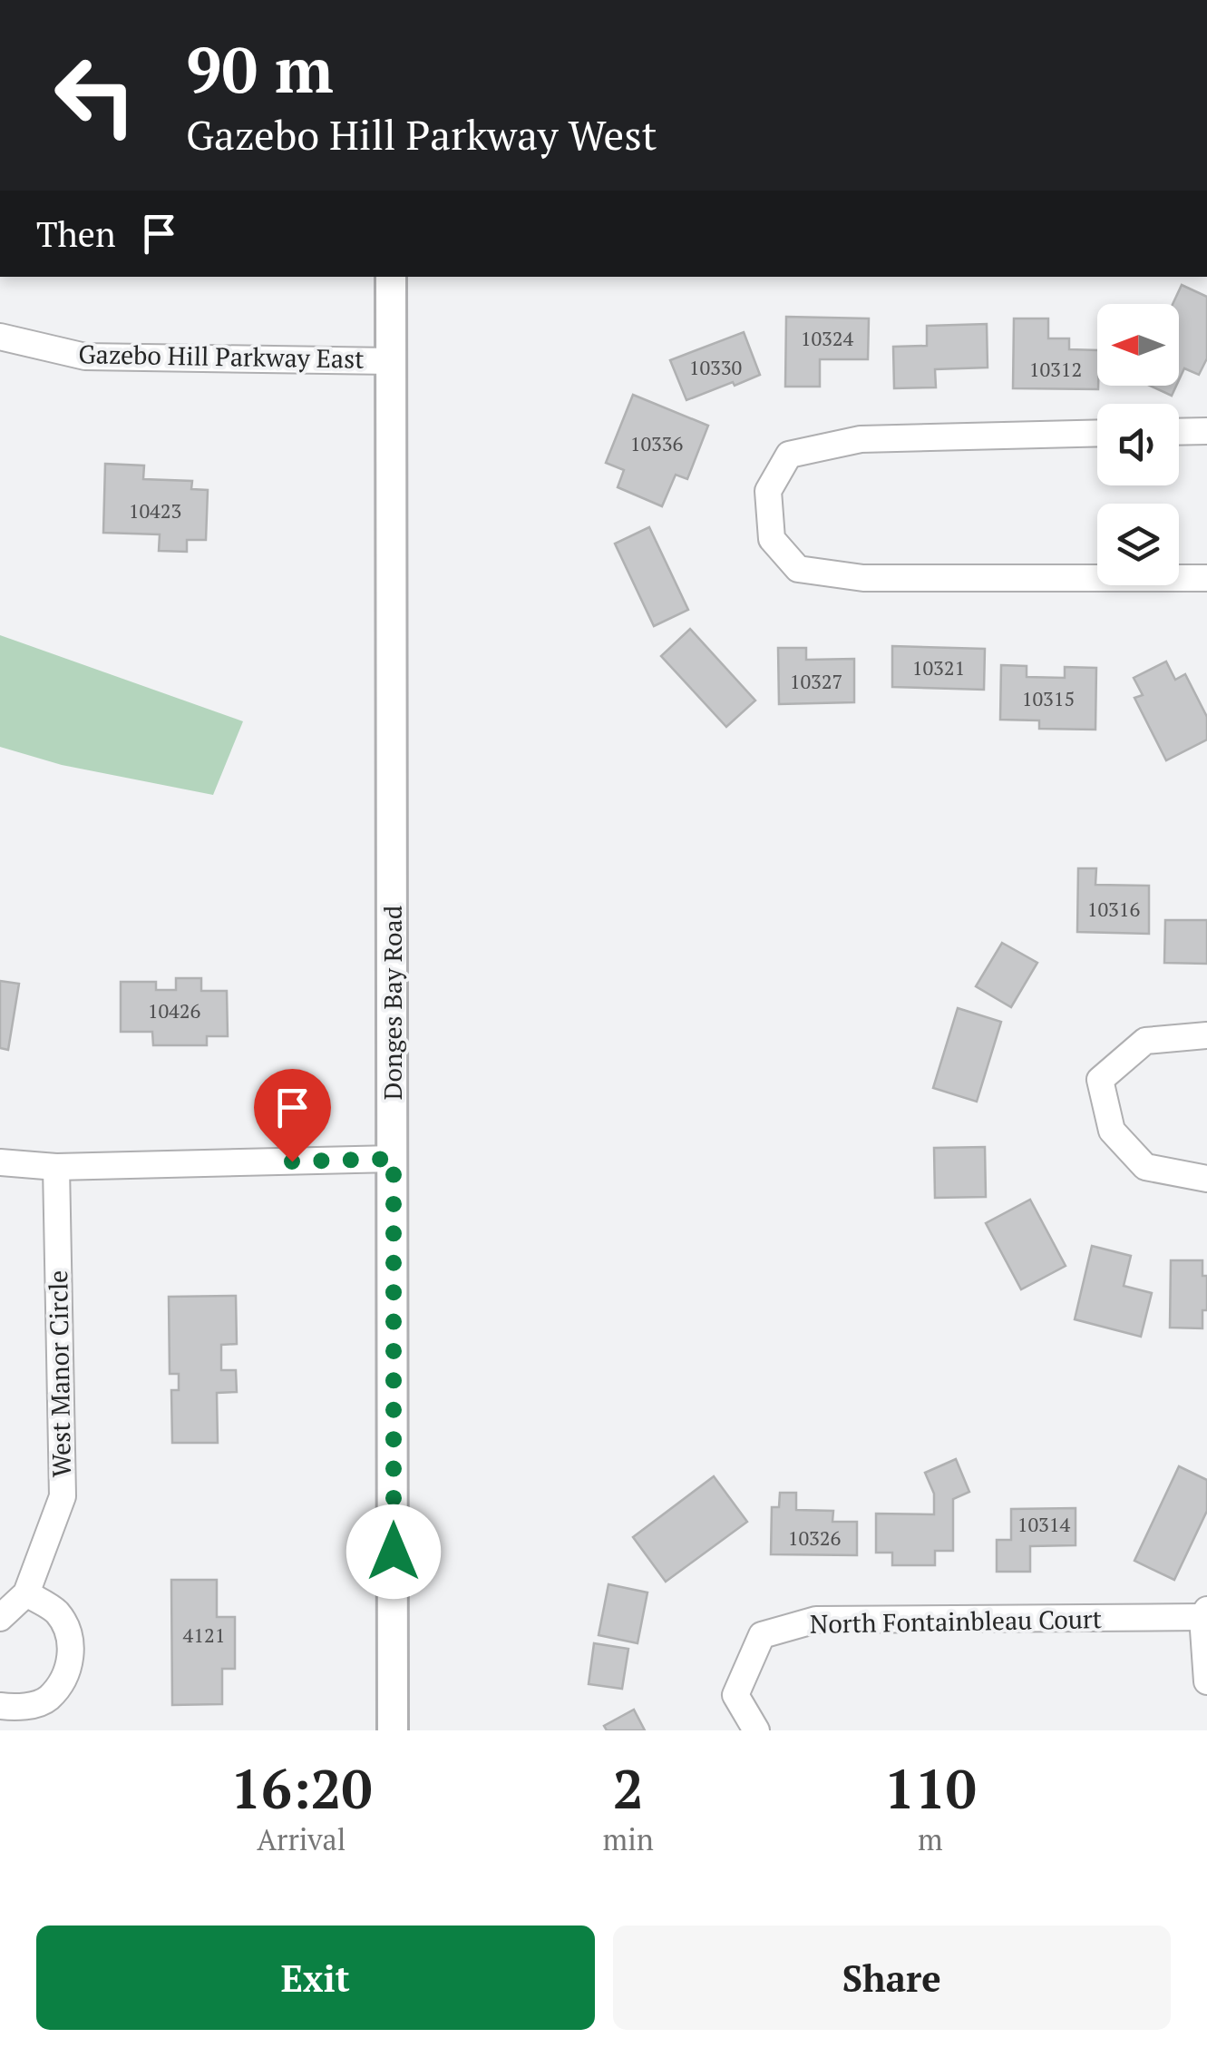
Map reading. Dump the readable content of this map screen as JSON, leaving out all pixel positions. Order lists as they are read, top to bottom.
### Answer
{
  "streets": {
    "street": [
      "Gazebo Hill Parkway East",
      "Donges Bay Road",
      "West Manor Circle",
      "North Fontainbleau Court"
    ]
  },
  "crossings": [
    ["Gazebo Hill Parkway East", "Donges Bay Road"]
  ],
  "house_numbers": [
    "10324",
    "10330",
    "10312",
    "10336",
    "10423",
    "10321",
    "10327",
    "10315",
    "10316",
    "10426",
    "10314",
    "10326",
    "4121"
  ],
  "north": "left",
  "page": {
    "turn": ["90 m", "Gazebo Hill Parkway West"],
    "then": "Then",
    "eta": [
      "16:20",
      "Arrival",
      "2",
      "min",
      "110",
      "m"
    ],
    "buttons": ["Exit", "Share"]
  }
}
